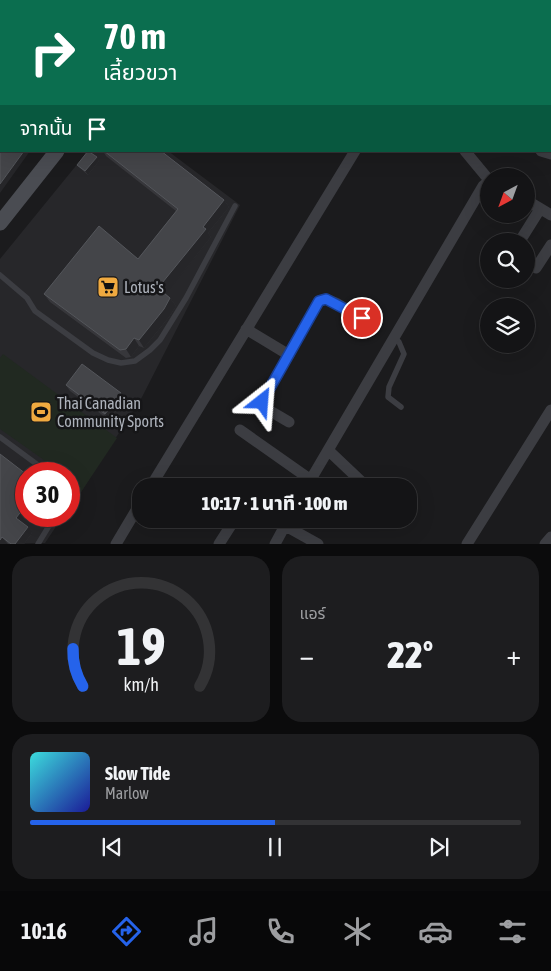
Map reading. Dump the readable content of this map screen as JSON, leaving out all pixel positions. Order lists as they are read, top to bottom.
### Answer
{
  "places": {
    "supermarket": ["Lotus's"],
    "sports": ["Thai Canadian Community Sports"]
  },
  "north": "bottom left",
  "page": {
    "turn": ["70 m", "เลี้ยวขวา"],
    "then": "จากนั้น",
    "limit": "30",
    "trip": "10:17 · 1 นาที · 100 m",
    "tile": "แอร์",
    "heat": ["−", "22°", "+"],
    "song": ["Slow Tide", "Marlow"],
    "tabs": "10:16",
    "gauge": ["19", "km/h"]
  }
}
